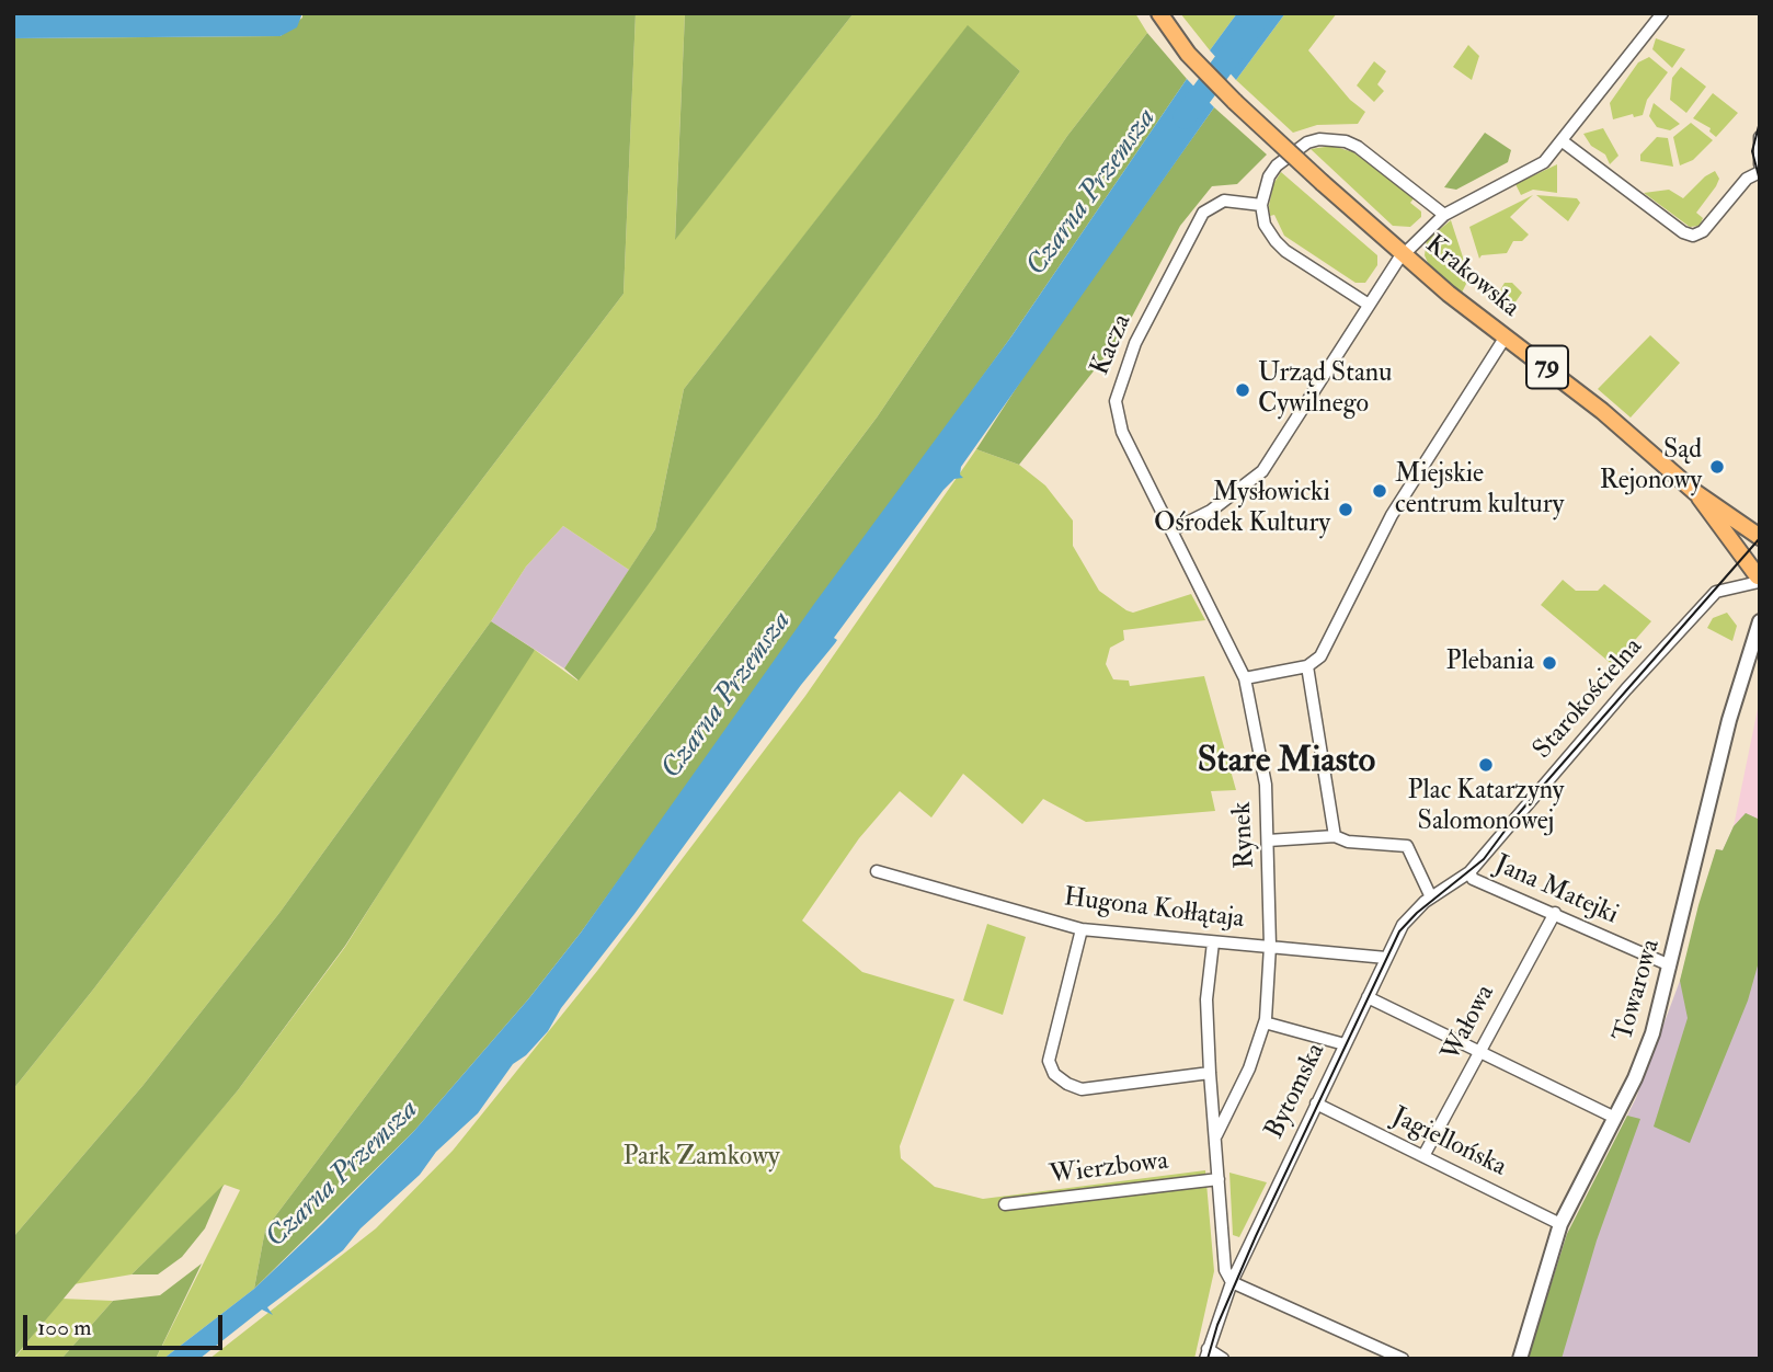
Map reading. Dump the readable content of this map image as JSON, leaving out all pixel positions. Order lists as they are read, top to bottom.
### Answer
{
  "streets": {
    "main road": ["Krakowska", "79"],
    "street": [
      "Kacza",
      "Starokościelna",
      "Rynek",
      "Jana Matejki",
      "Hugona Kołłątaja",
      "Towarowa",
      "Wałowa",
      "Bytomska",
      "Jagiellońska",
      "Wierzbowa"
    ]
  },
  "crossings": [
    ["Krakowska", "Kacza"],
    ["Krakowska", "Starokościelna"],
    ["Kacza", "Rynek"],
    ["Starokościelna", "Jana Matejki"],
    ["Starokościelna", "Bytomska"],
    ["Rynek", "Hugona Kołłątaja"],
    ["Jana Matejki", "Towarowa"],
    ["Jana Matejki", "Wałowa"],
    ["Jana Matejki", "Bytomska"],
    ["Hugona Kołłątaja", "Bytomska"],
    ["Towarowa", "Jagiellońska"],
    ["Wałowa", "Jagiellońska"],
    ["Bytomska", "Jagiellońska"]
  ],
  "districts": ["Stare Miasto"],
  "water": ["Czarna Przemsza"],
  "parks": ["Park Zamkowy"],
  "places": [
    "Urząd Stanu Cywilnego",
    "Sąd Rejonowy",
    "Miejskie centrum kultury",
    "Mysłowicki Ośrodek Kultury",
    "Plebania",
    "Plac Katarzyny Salomonowej"
  ],
  "scale_bar": "100 m"
}
